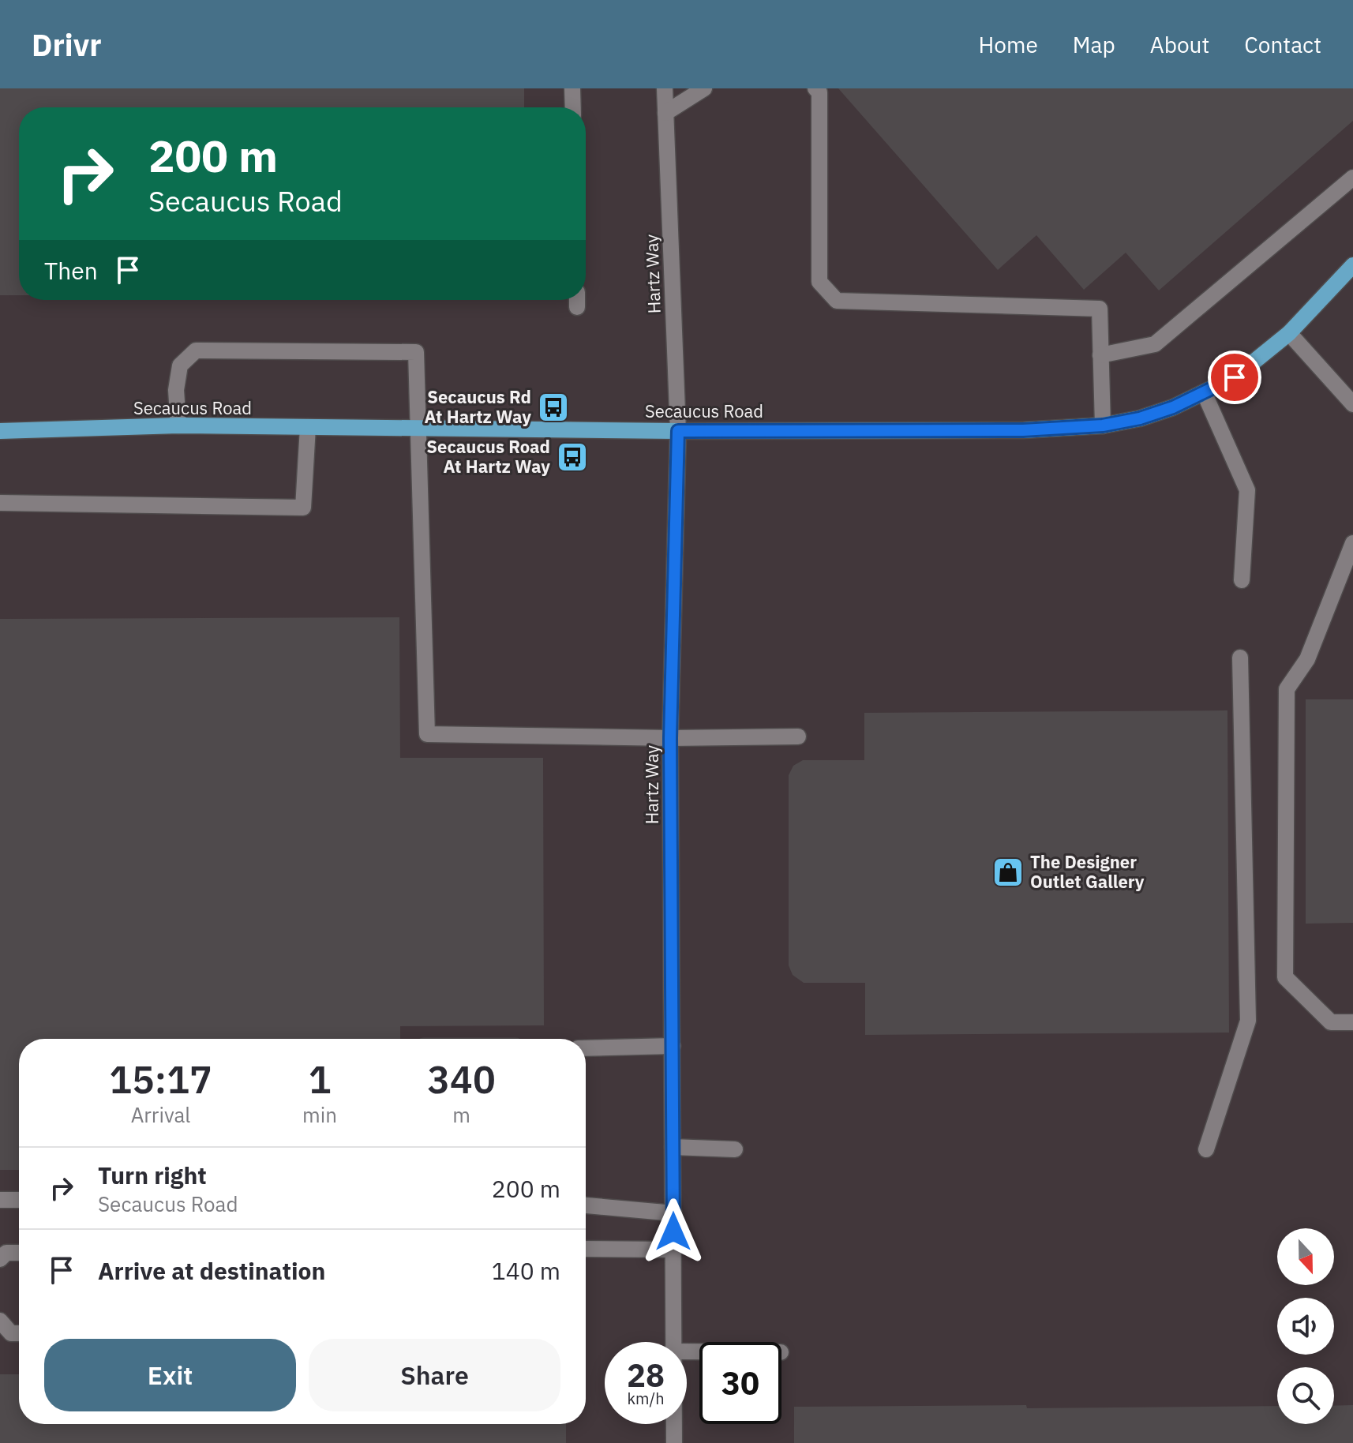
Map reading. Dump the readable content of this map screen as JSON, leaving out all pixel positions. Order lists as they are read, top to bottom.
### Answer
{
  "streets": {
    "main road": ["Secaucus Road"],
    "street": ["Hartz Way"]
  },
  "crossings": [
    ["Hartz Way", "Secaucus Road"]
  ],
  "places": {
    "bus stop": ["Secaucus Rd At Hartz Way", "Secaucus Road At Hartz Way"],
    "shop": ["The Designer Outlet Gallery"]
  },
  "north": "bottom",
  "page": {
    "header": "Drivr",
    "nav": [
      "Home",
      "Map",
      "About",
      "Contact"
    ],
    "turn": ["200 m", "Secaucus Road"],
    "then": "Then",
    "eta": [
      "15:17",
      "Arrival",
      "1",
      "min",
      "340",
      "m"
    ],
    "list": [
      {
        "name": "Turn right",
        "note": "Secaucus Road",
        "value": "200 m"
      },
      {
        "name": "Arrive at destination",
        "value": "140 m"
      }
    ],
    "buttons": ["Exit", "Share"],
    "speed": "28 km/h",
    "limit": "30"
  }
}
